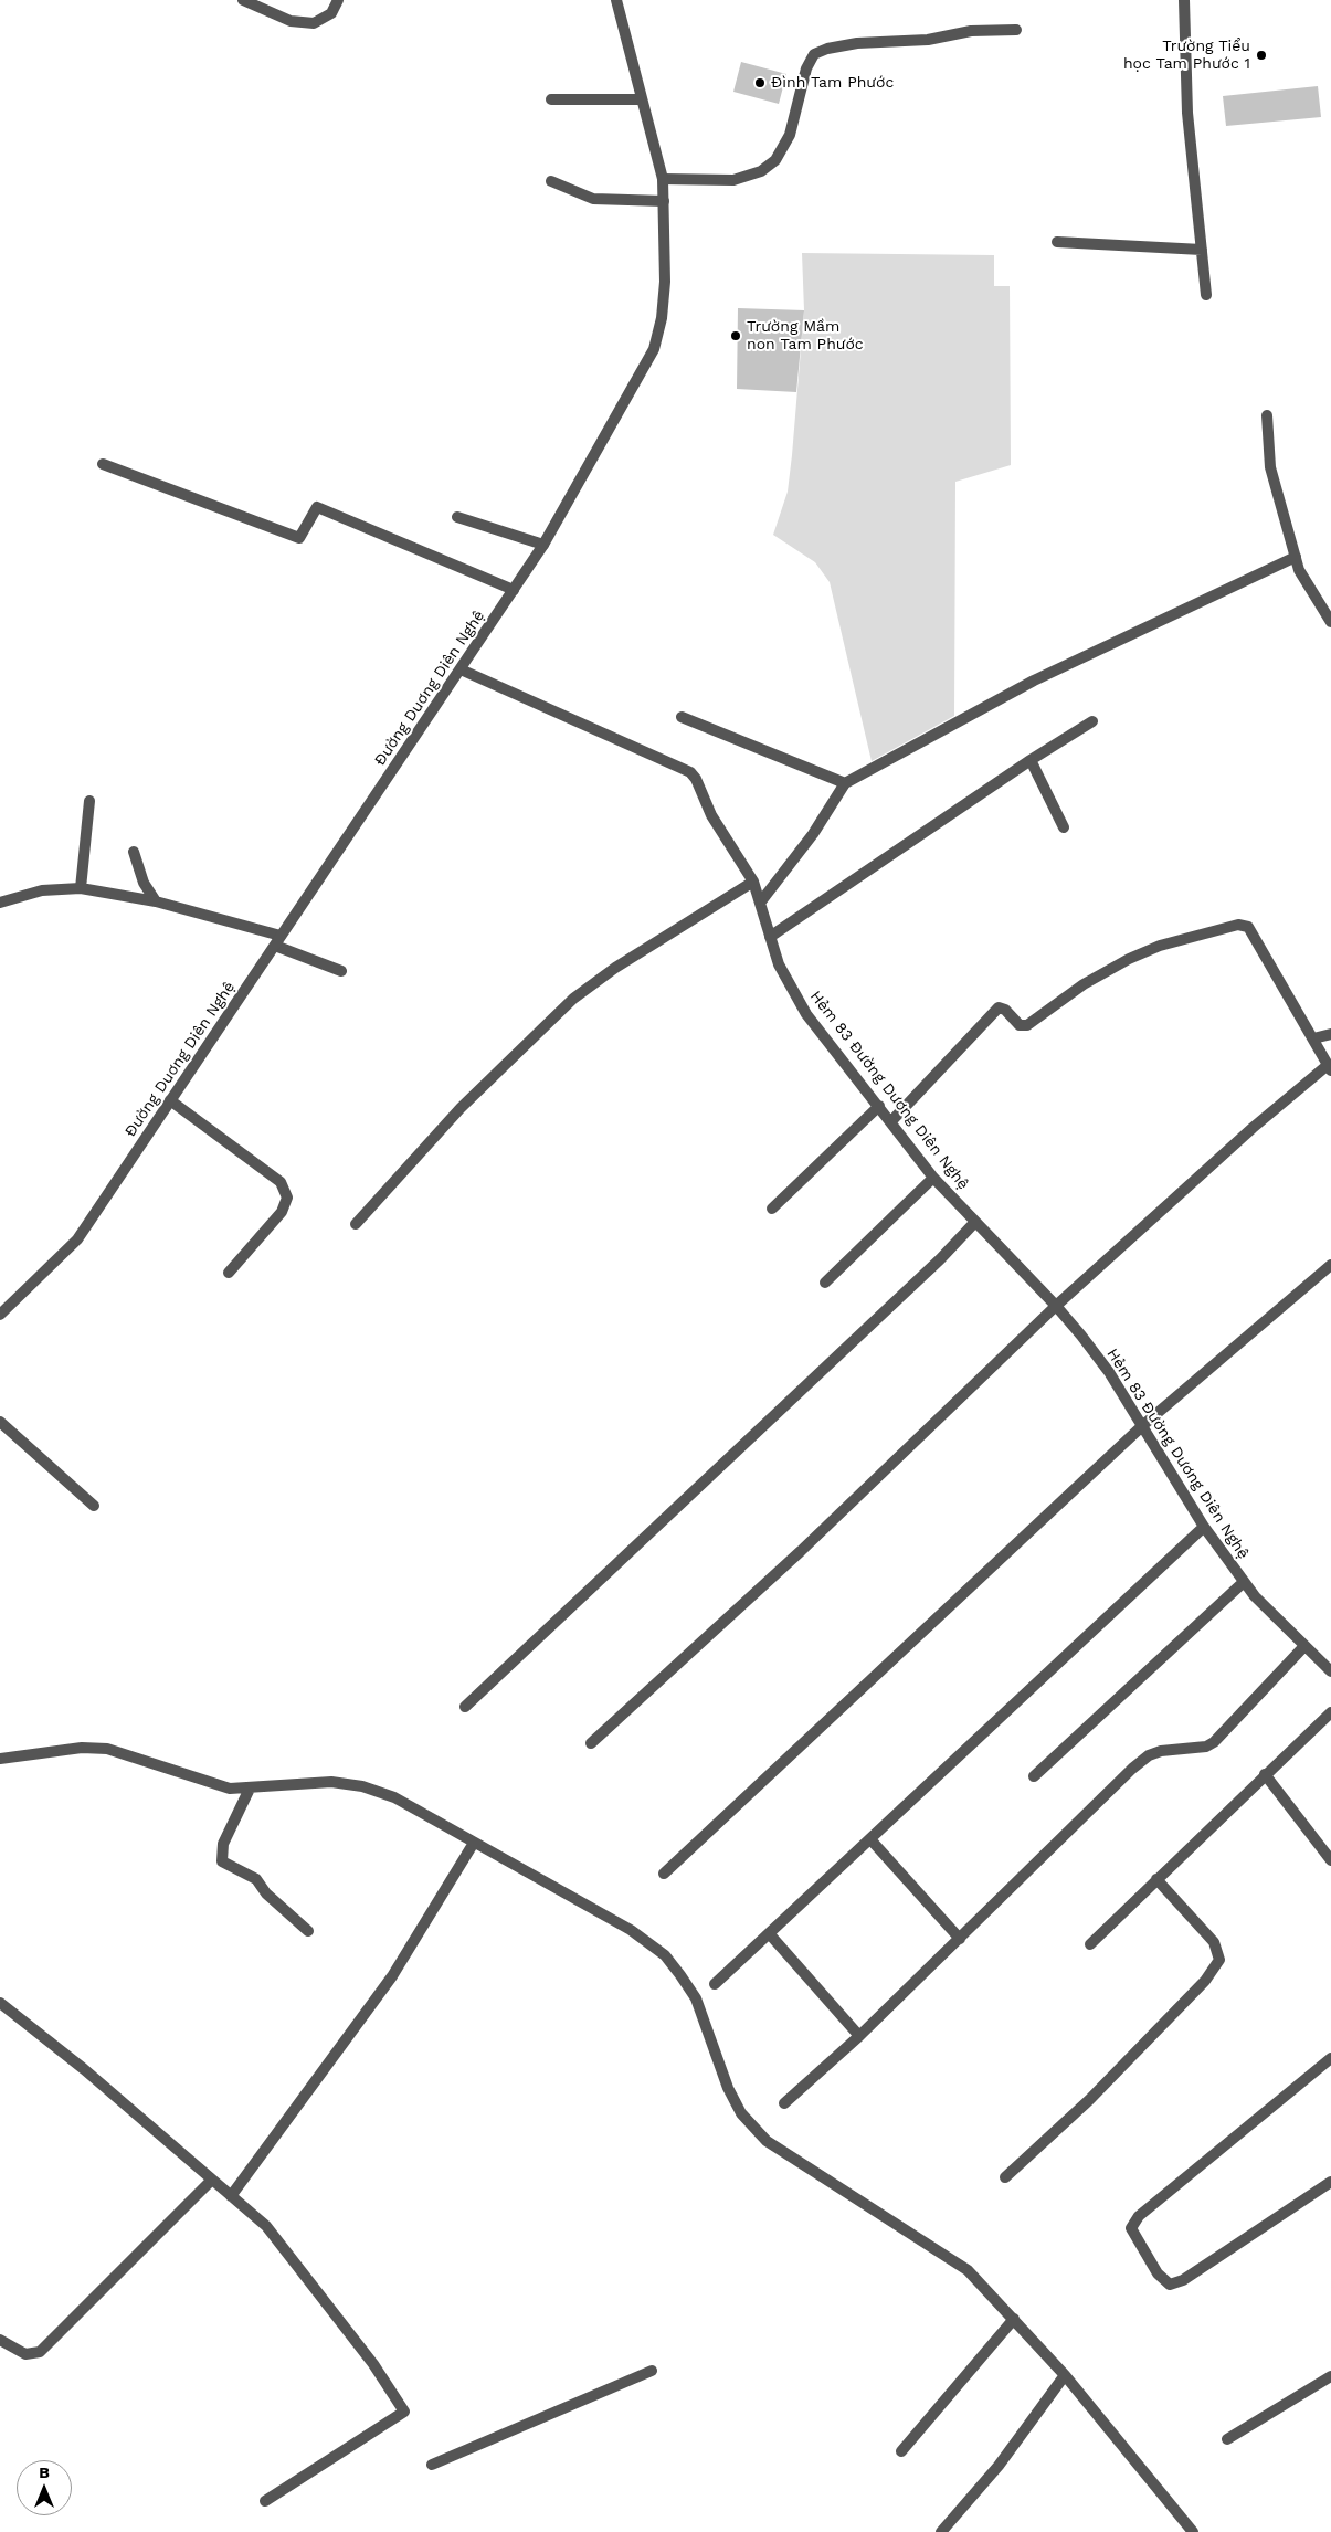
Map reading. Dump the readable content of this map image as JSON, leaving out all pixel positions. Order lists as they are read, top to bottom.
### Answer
{
  "streets": {
    "street": ["Đường Duơng Diên Nghệ", "Hẻm 83 Đường Dương Diên Nghệ"]
  },
  "crossings": [
    ["Đường Duơng Diên Nghệ", "Hẻm 83 Đường Dương Diên Nghệ"]
  ],
  "places": ["Trường Tiểu học Tam Phước 1", "Đình Tam Phước", "Trường Mầm non Tam Phước"],
  "north": "top"
}
